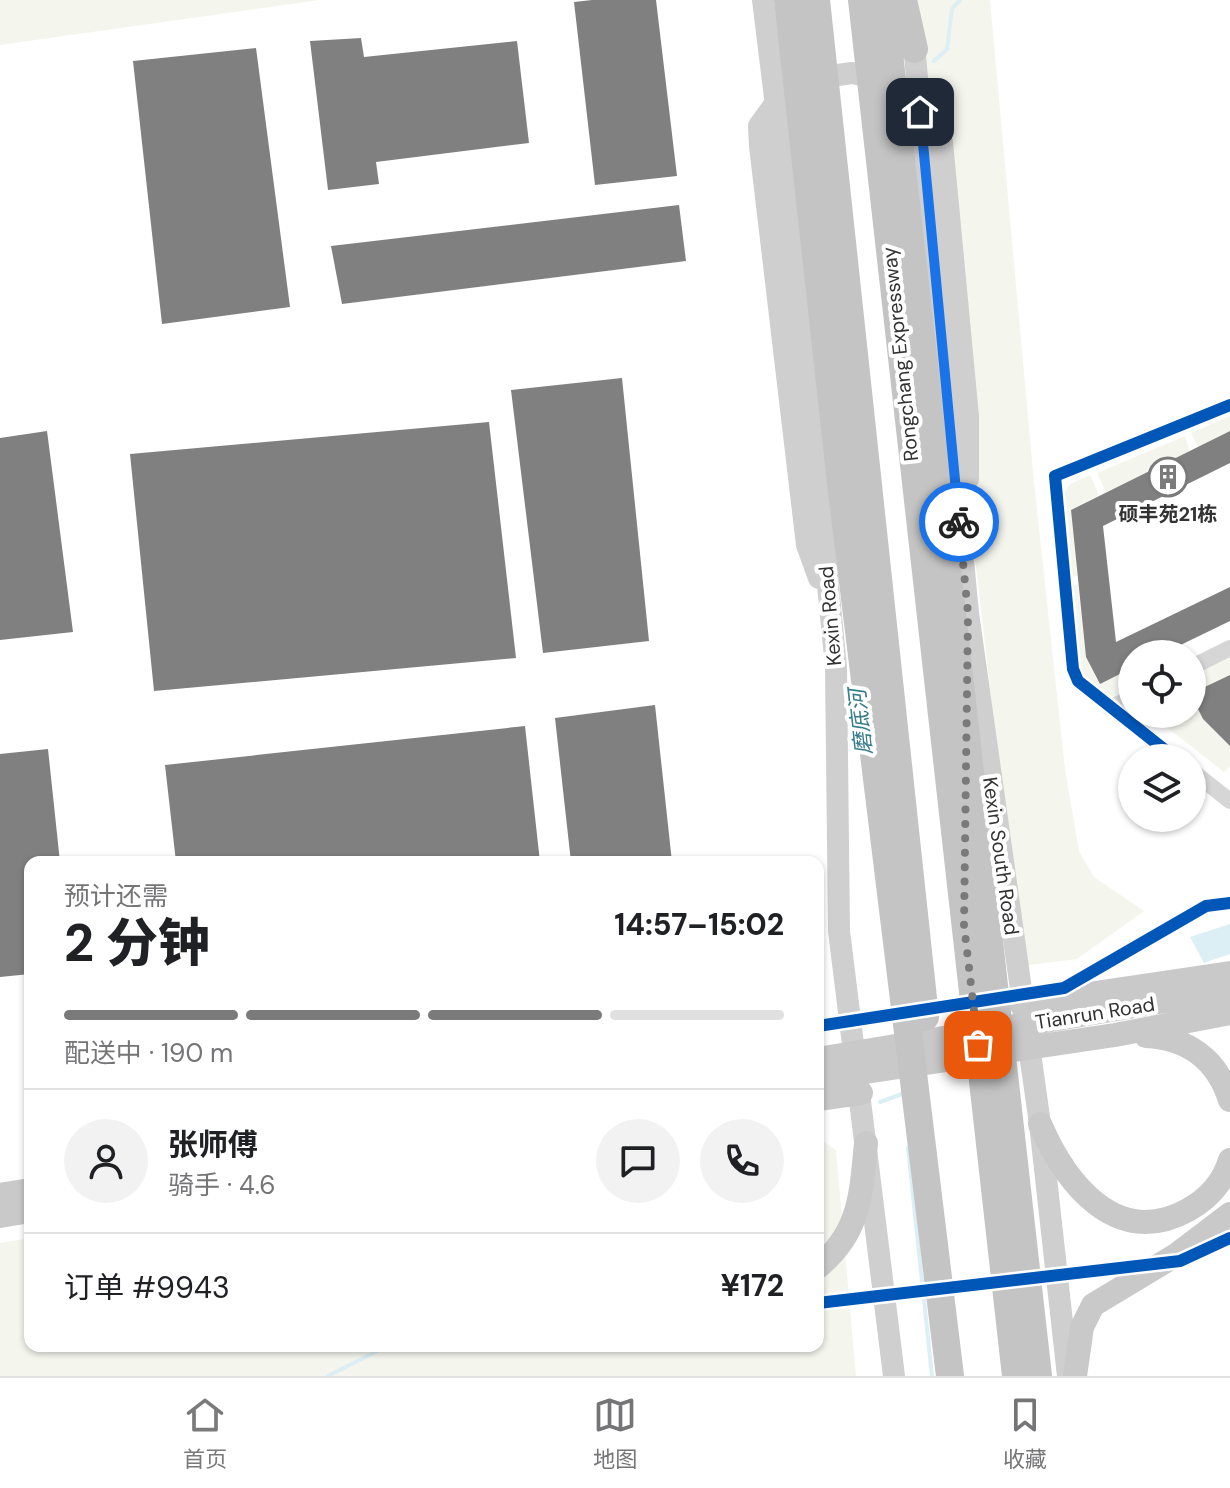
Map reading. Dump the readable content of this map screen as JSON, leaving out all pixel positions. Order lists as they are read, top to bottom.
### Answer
{
  "streets": {
    "highway": ["Rongchang Expressway"],
    "main road": ["Kexin Road", "Kexin South Road", "Tianrun Road"]
  },
  "water": ["磨底河"],
  "places": {
    "building": ["硕丰苑21栋"]
  },
  "page": {
    "heading": ["2 分钟", "预计还需", "14:57–15:02"],
    "panel": [
      "张师傅",
      "骑手 · 4.6",
      "订单 #9943",
      "¥172"
    ],
    "bar": "配送中 · 190 m",
    "tabs": ["首页", "地图", "收藏"]
  }
}
